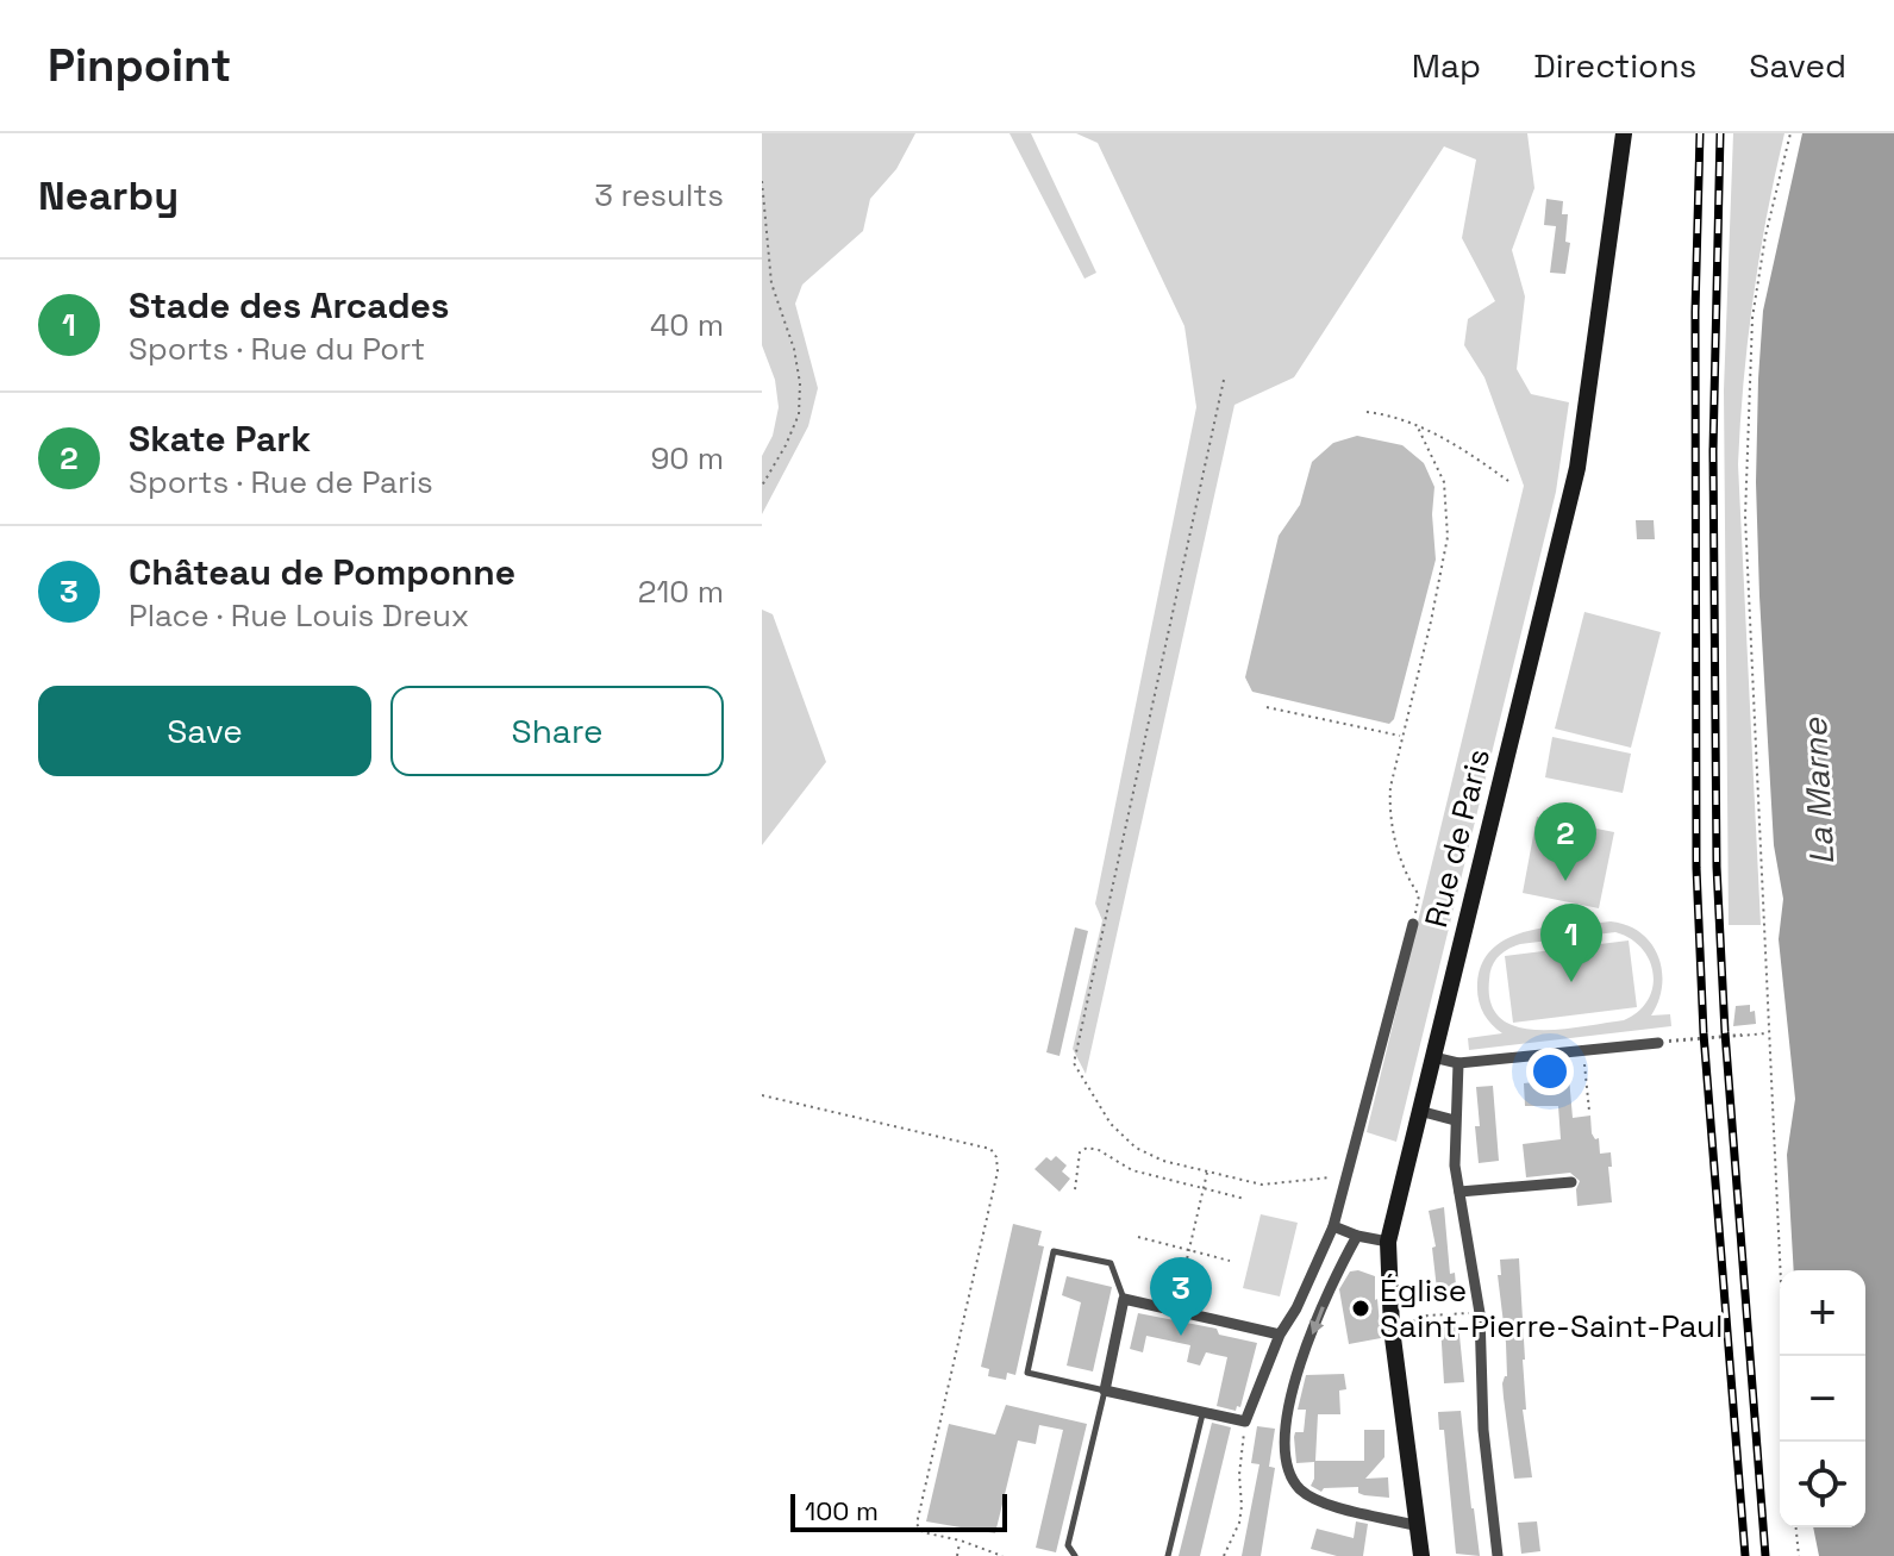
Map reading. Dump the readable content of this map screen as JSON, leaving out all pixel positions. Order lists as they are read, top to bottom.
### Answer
{
  "streets": {
    "main road": ["Rue de Paris"]
  },
  "water": ["La Marne"],
  "places": ["Église Saint-Pierre-Saint-Paul"],
  "scale_bar": "100 m",
  "page": {
    "header": "Pinpoint",
    "nav": ["Map", "Directions", "Saved"],
    "heading": ["Nearby", "3 results"],
    "list": [
      {
        "mark": "1",
        "name": "Stade des Arcades",
        "note": "Sports · Rue du Port",
        "value": "40 m"
      },
      {
        "mark": "2",
        "name": "Skate Park",
        "note": "Sports · Rue de Paris",
        "value": "90 m"
      },
      {
        "mark": "3",
        "name": "Château de Pomponne",
        "note": "Place · Rue Louis Dreux",
        "value": "210 m"
      }
    ],
    "buttons": ["Save", "Share"],
    "pins": ["2", "1", "3"],
    "map_buttons": ["+", "−"],
    "scale": "100 m"
  }
}
